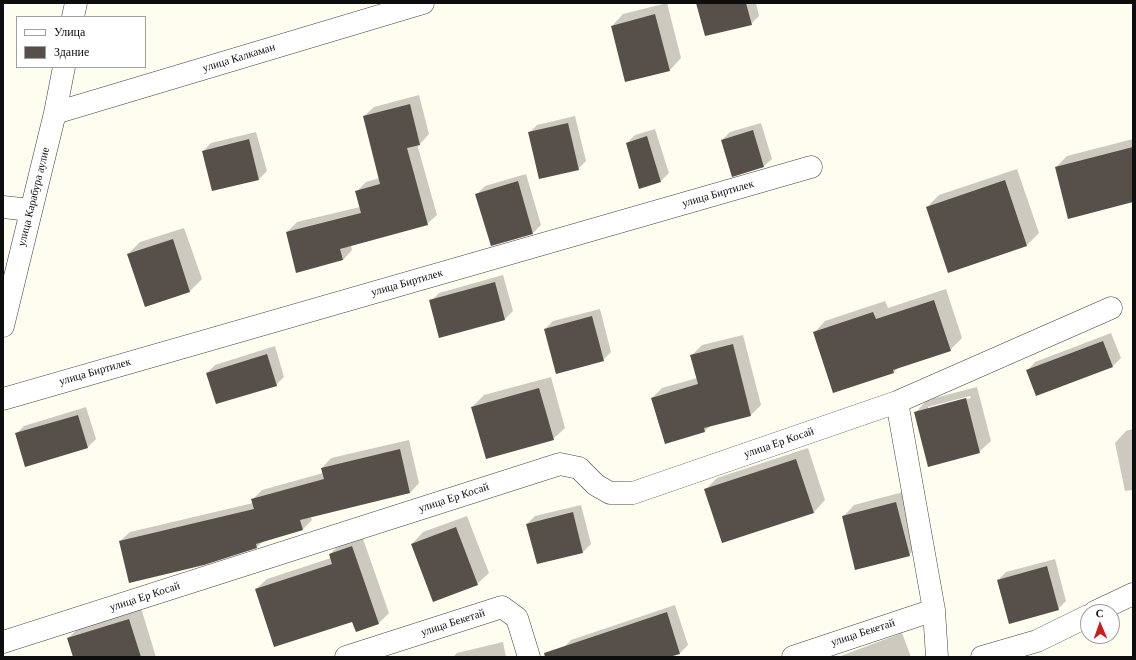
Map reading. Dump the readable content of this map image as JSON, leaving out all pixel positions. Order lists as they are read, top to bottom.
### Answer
{
  "streets": {
    "street": [
      "улица Калкаман",
      "улица Биртилек",
      "улица Карабура аулие",
      "улица Ер Косай",
      "улица Бекетай"
    ]
  },
  "crossings": [
    ["улица Калкаман", "улица Карабура аулие"]
  ],
  "legend": ["Улица", "Здание"],
  "north": "top"
}
